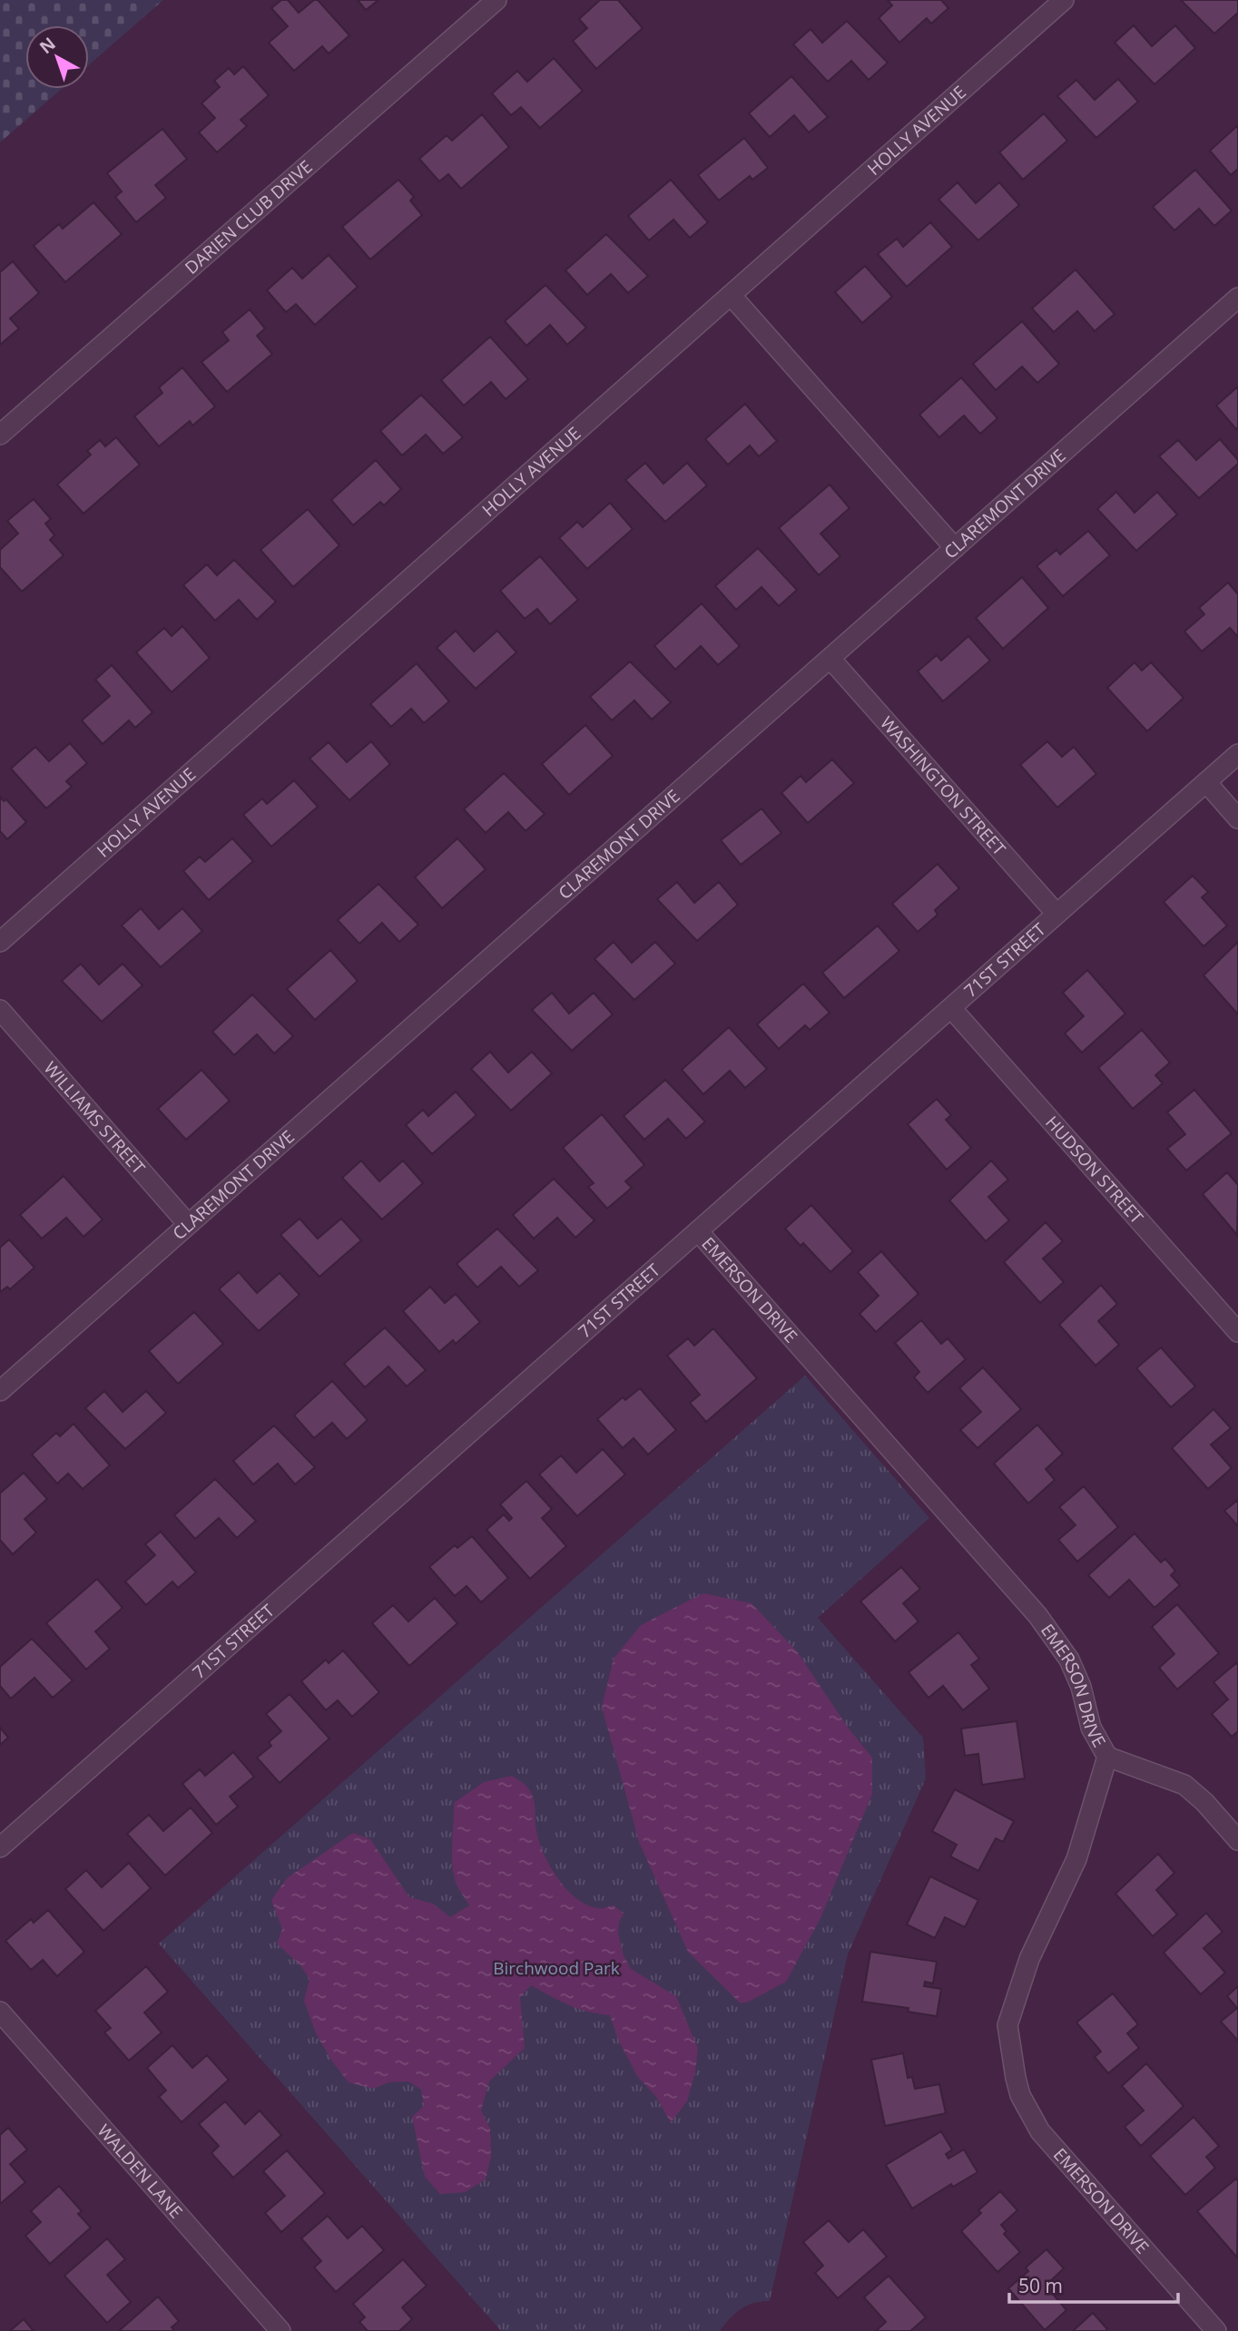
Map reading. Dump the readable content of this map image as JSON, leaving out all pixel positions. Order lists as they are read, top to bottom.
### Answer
{
  "streets": {
    "street": [
      "HOLLY AVENUE",
      "DARIEN CLUB DRIVE",
      "CLAREMONT DRIVE",
      "WASHINGTON STREET",
      "71ST STREET",
      "WILLIAMS STREET",
      "HUDSON STREET",
      "EMERSON DRIVE",
      "WALDEN LANE"
    ]
  },
  "crossings": [
    ["CLAREMONT DRIVE", "WASHINGTON STREET"],
    ["CLAREMONT DRIVE", "WILLIAMS STREET"],
    ["WASHINGTON STREET", "71ST STREET"],
    ["71ST STREET", "HUDSON STREET"],
    ["71ST STREET", "EMERSON DRIVE"]
  ],
  "parks": ["Birchwood Park"],
  "scale_bar": "50 m",
  "north": "top left"
}
